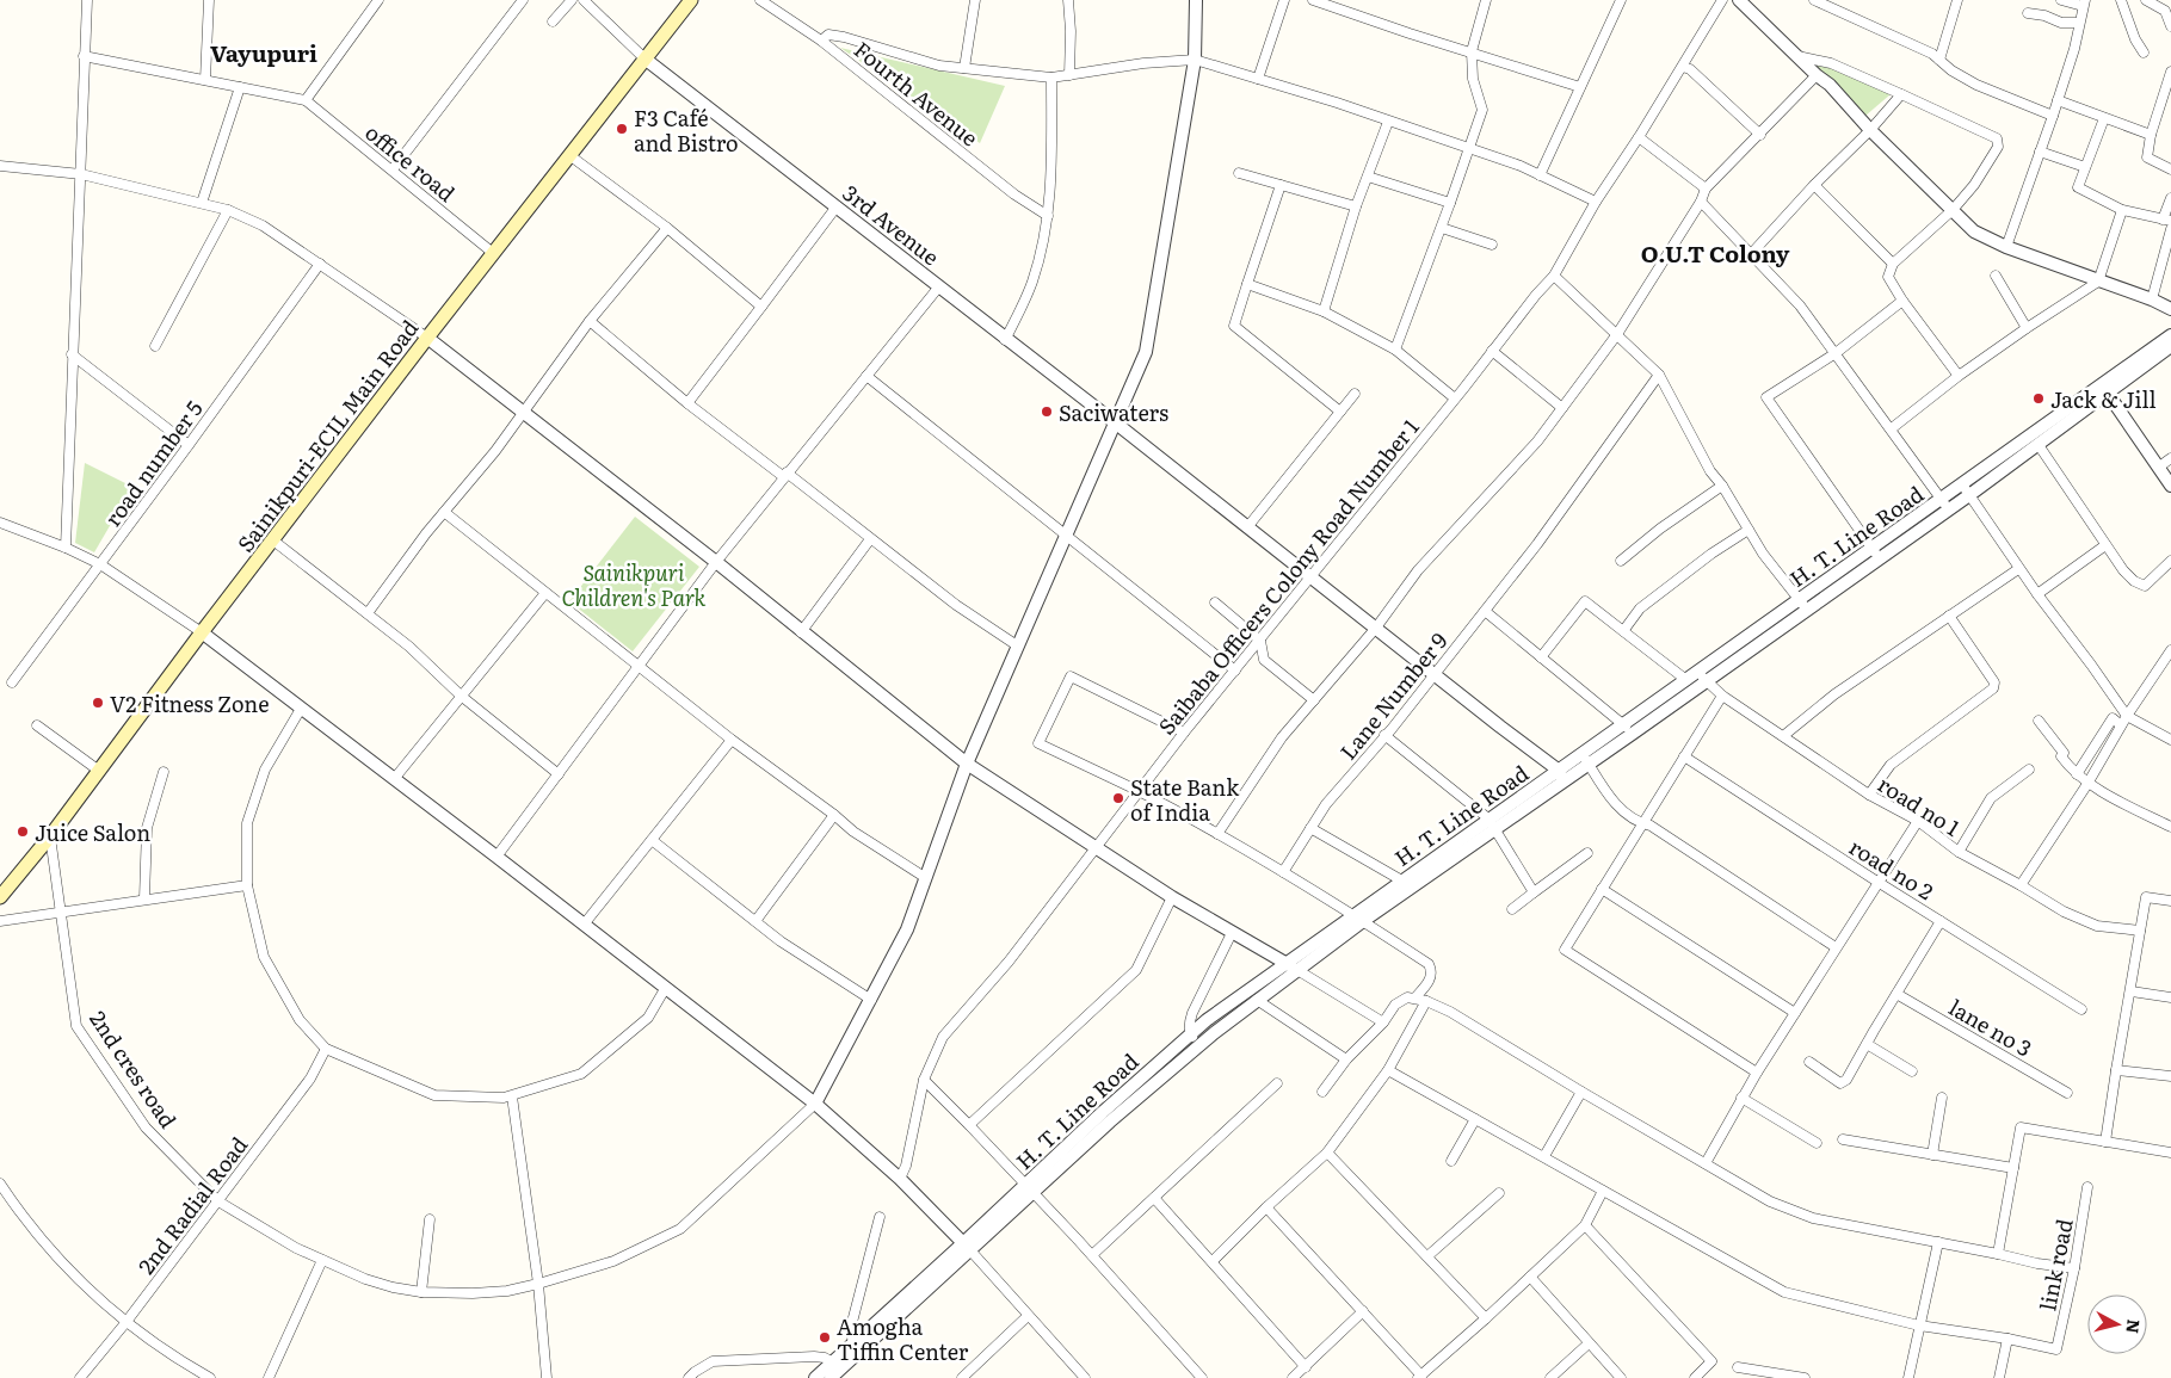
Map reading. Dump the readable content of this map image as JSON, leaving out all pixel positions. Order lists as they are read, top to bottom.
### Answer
{
  "streets": {
    "main road": ["Sainikpuri-ECIL Main Road"],
    "street": [
      "Fourth Avenue",
      "office road",
      "3rd Avenue",
      "road number 5",
      "H. T. Line Road",
      "Saibaba Officers Colony Road Number 1",
      "Lane Number 9",
      "road no 1",
      "road no 2",
      "lane no 3",
      "2nd cres road",
      "2nd Radial Road",
      "link road"
    ]
  },
  "crossings": [
    ["office road", "Sainikpuri-ECIL Main Road"],
    ["3rd Avenue", "Sainikpuri-ECIL Main Road"],
    ["3rd Avenue", "H. T. Line Road"],
    ["3rd Avenue", "Saibaba Officers Colony Road Number 1"],
    ["3rd Avenue", "Lane Number 9"],
    ["Sainikpuri-ECIL Main Road", "2nd cres road"],
    ["H. T. Line Road", "road no 1"],
    ["2nd cres road", "2nd Radial Road"]
  ],
  "districts": ["Vayupuri", "O.U.T Colony"],
  "parks": ["Sainikpuri Children's Park"],
  "places": [
    "F3 Café and Bistro",
    "Jack & Jill",
    "Saciwaters",
    "V2 Fitness Zone",
    "State Bank of India",
    "Juice Salon",
    "Amogha Tiffin Center"
  ],
  "north": "right"
}
